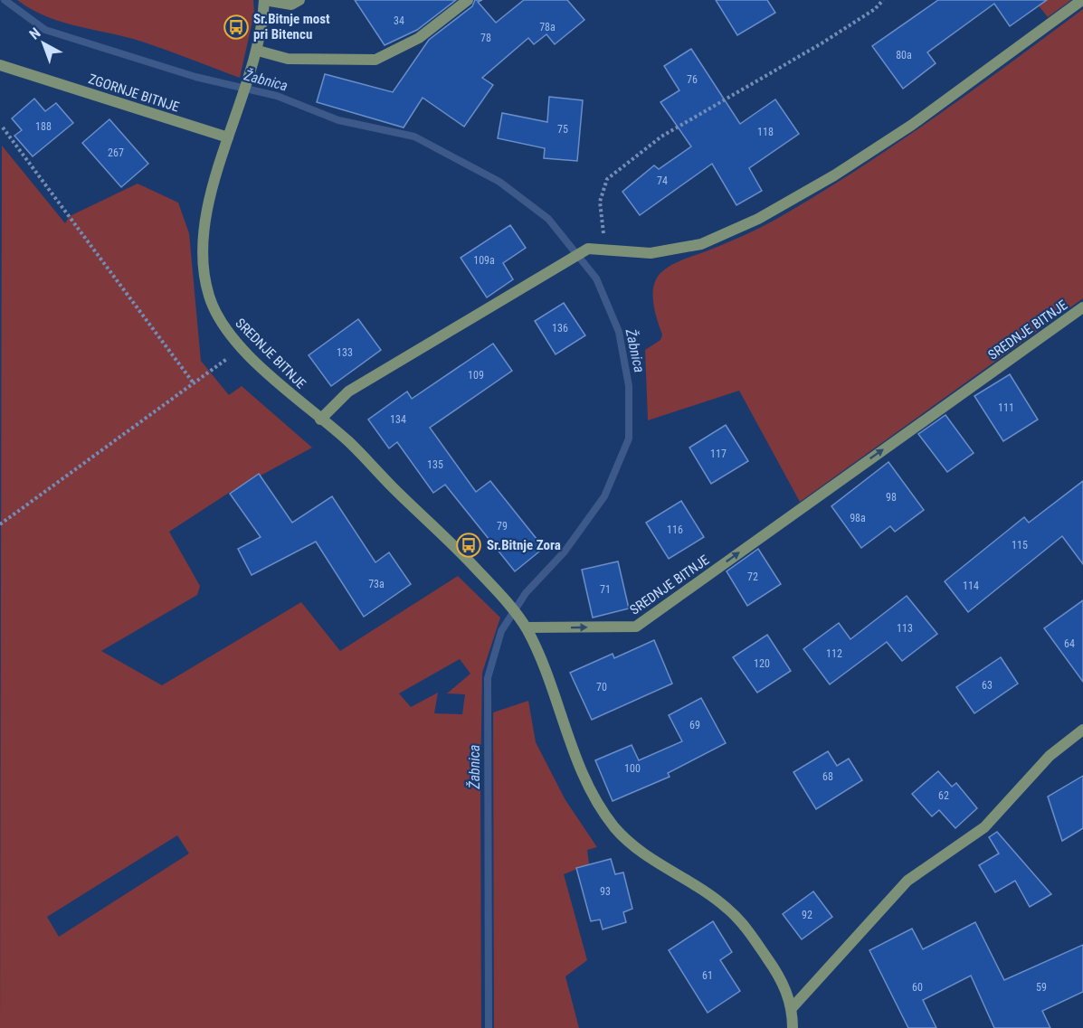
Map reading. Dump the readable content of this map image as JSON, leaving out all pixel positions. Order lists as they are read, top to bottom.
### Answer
{
  "streets": {
    "street": ["ZGORNJE BITNJE", "SREDNJE BITNJE"]
  },
  "crossings": [
    ["ZGORNJE BITNJE", "SREDNJE BITNJE"]
  ],
  "one_way": ["SREDNJE BITNJE"],
  "water": ["Žabnica"],
  "places": {
    "bus stop": ["Sr.Bitnje most pri Bitencu", "Sr.Bitnje Zora"]
  },
  "house_numbers": [
    "34",
    "78a",
    "78",
    "80a",
    "76",
    "188",
    "75",
    "118",
    "267",
    "74",
    "109a",
    "136",
    "133",
    "109",
    "111",
    "134",
    "117",
    "135",
    "98",
    "98a",
    "79",
    "116",
    "115",
    "72",
    "73a",
    "114",
    "71",
    "113",
    "64",
    "112",
    "120",
    "63",
    "70",
    "69",
    "100",
    "68",
    "62",
    "93",
    "92",
    "61",
    "60",
    "59"
  ],
  "north": "top left"
}
